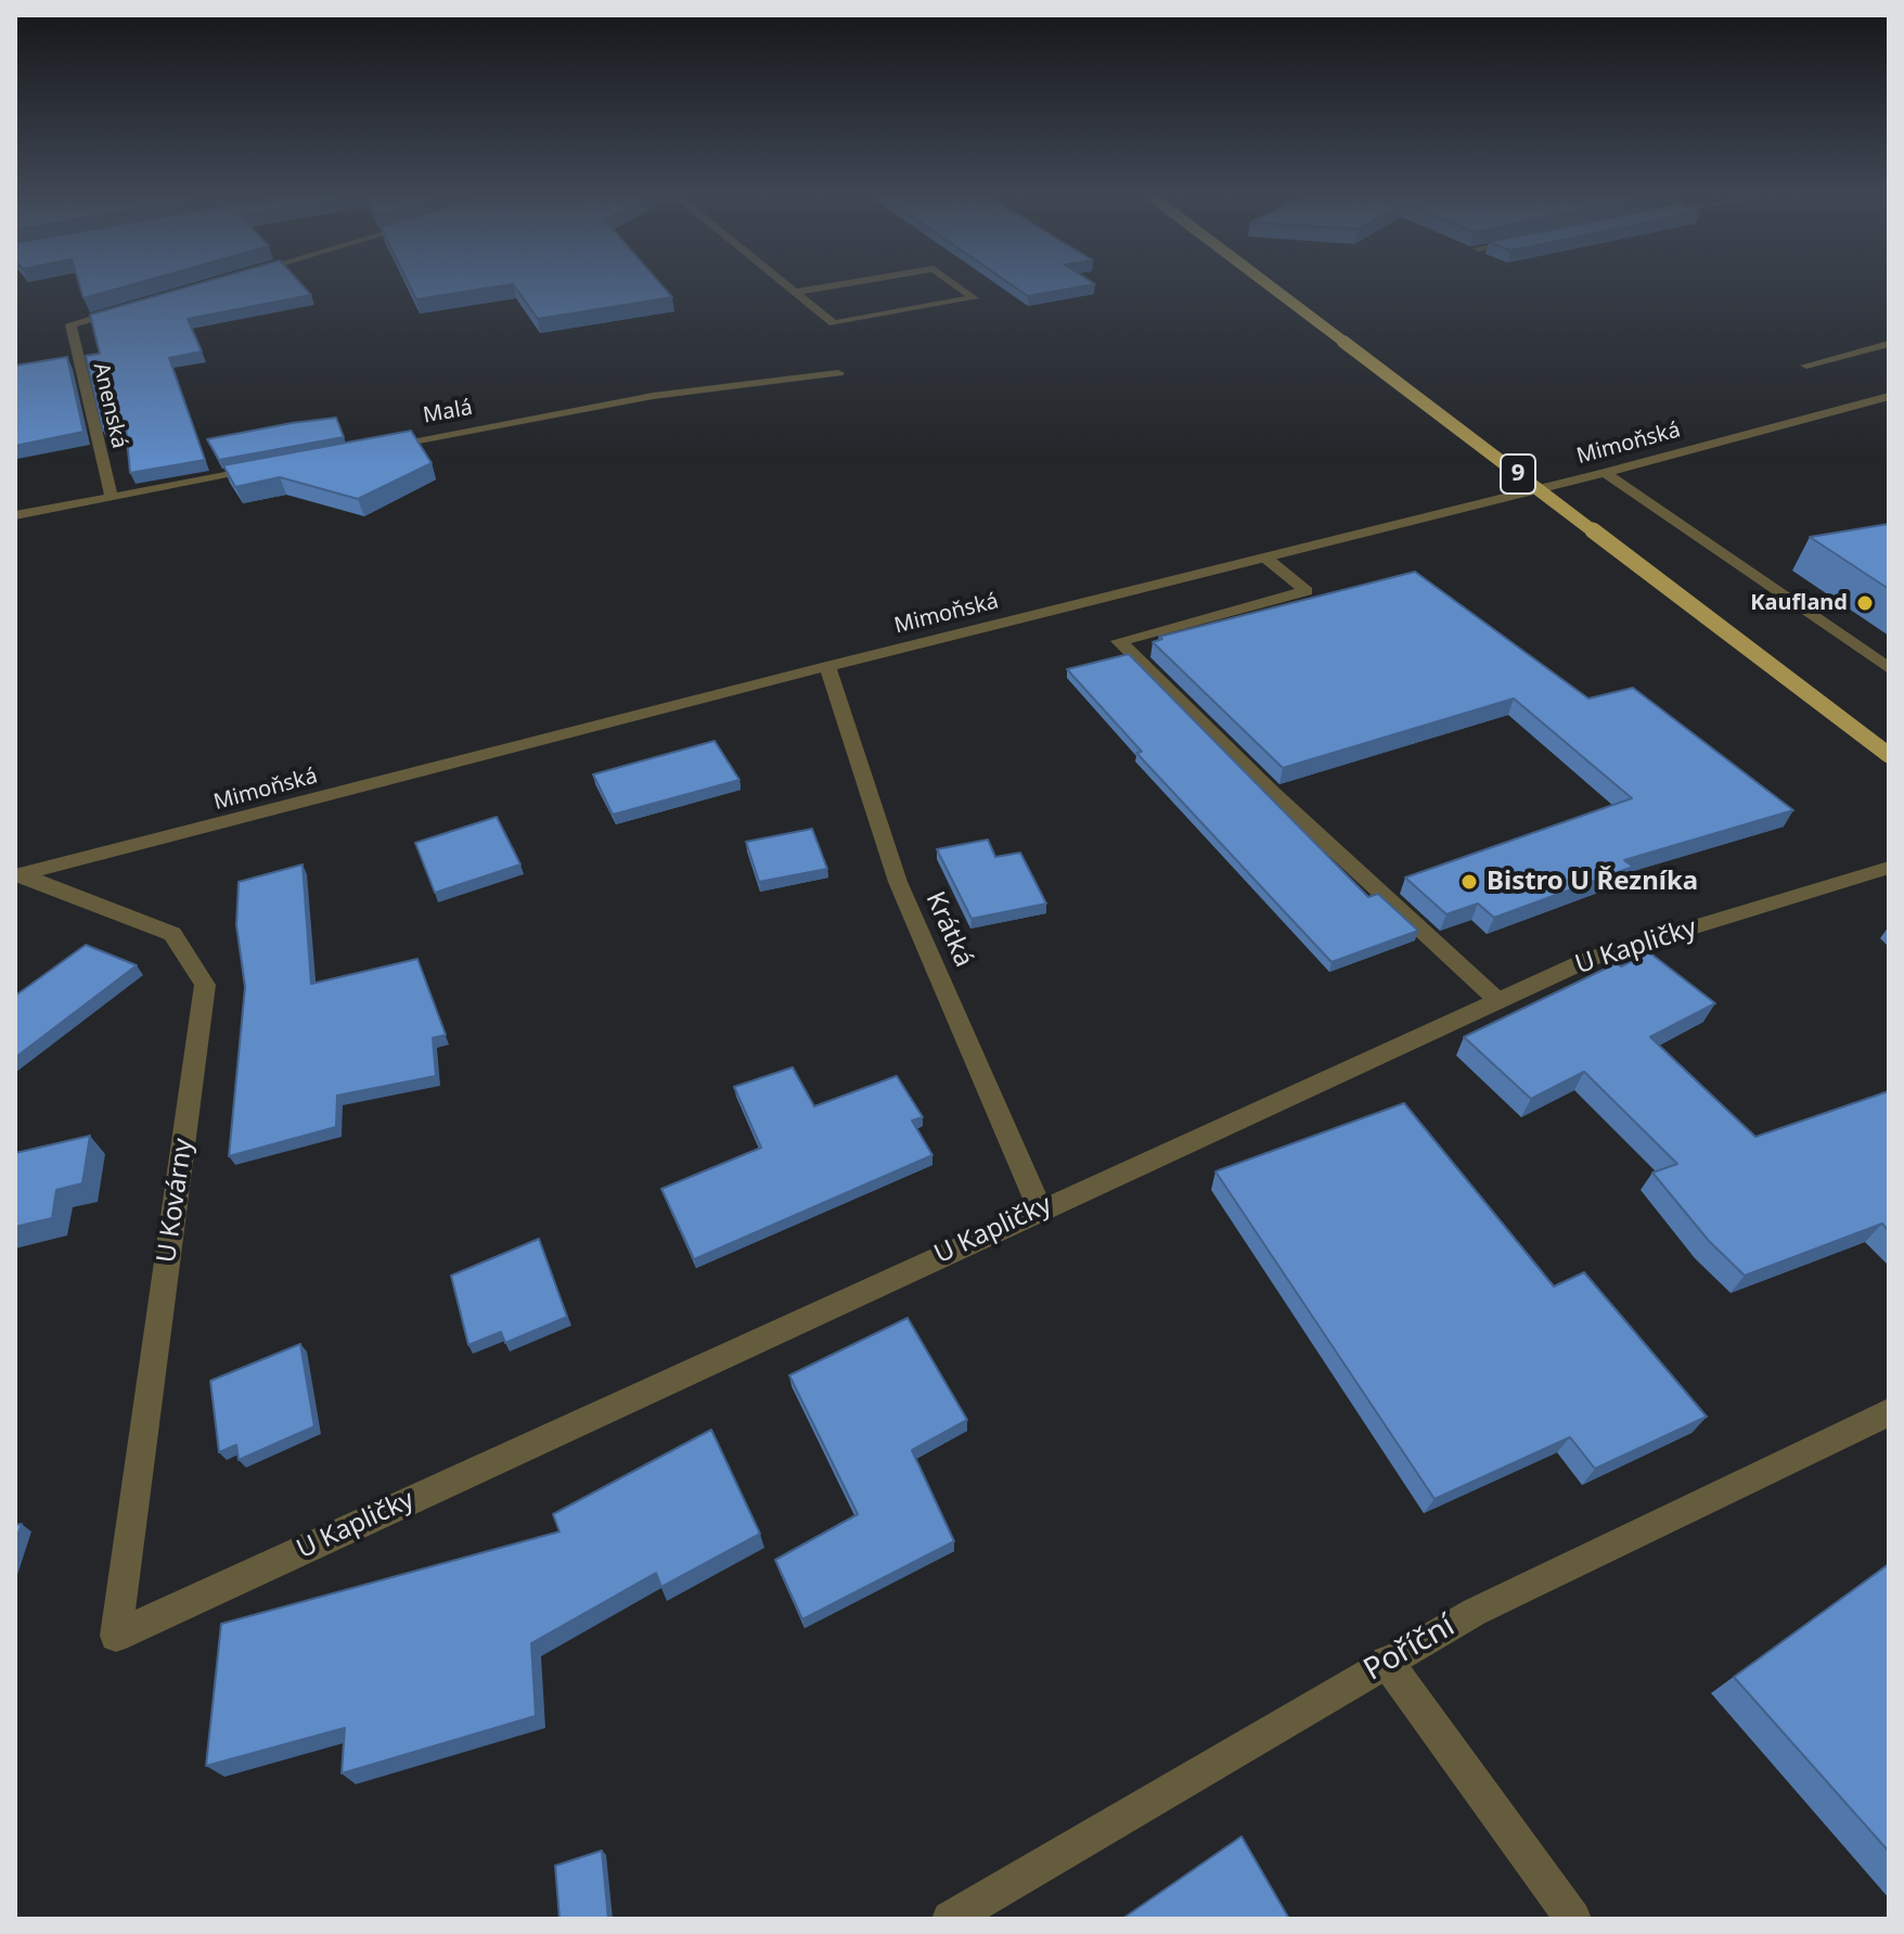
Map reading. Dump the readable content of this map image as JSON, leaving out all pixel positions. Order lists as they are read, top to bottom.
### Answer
{
  "streets": {
    "main road": ["9"],
    "street": [
      "Anenská",
      "Malá",
      "Mimoňská",
      "Krátká",
      "U Kapličky",
      "U Kovárny",
      "Poříční"
    ]
  },
  "crossings": [
    ["Mimoňská", "Krátká"],
    ["Mimoňská", "U Kovárny"],
    ["Krátká", "U Kapličky"],
    ["U Kapličky", "U Kovárny"]
  ],
  "places": ["Kaufland", "Bistro U Řezníka"]
}
